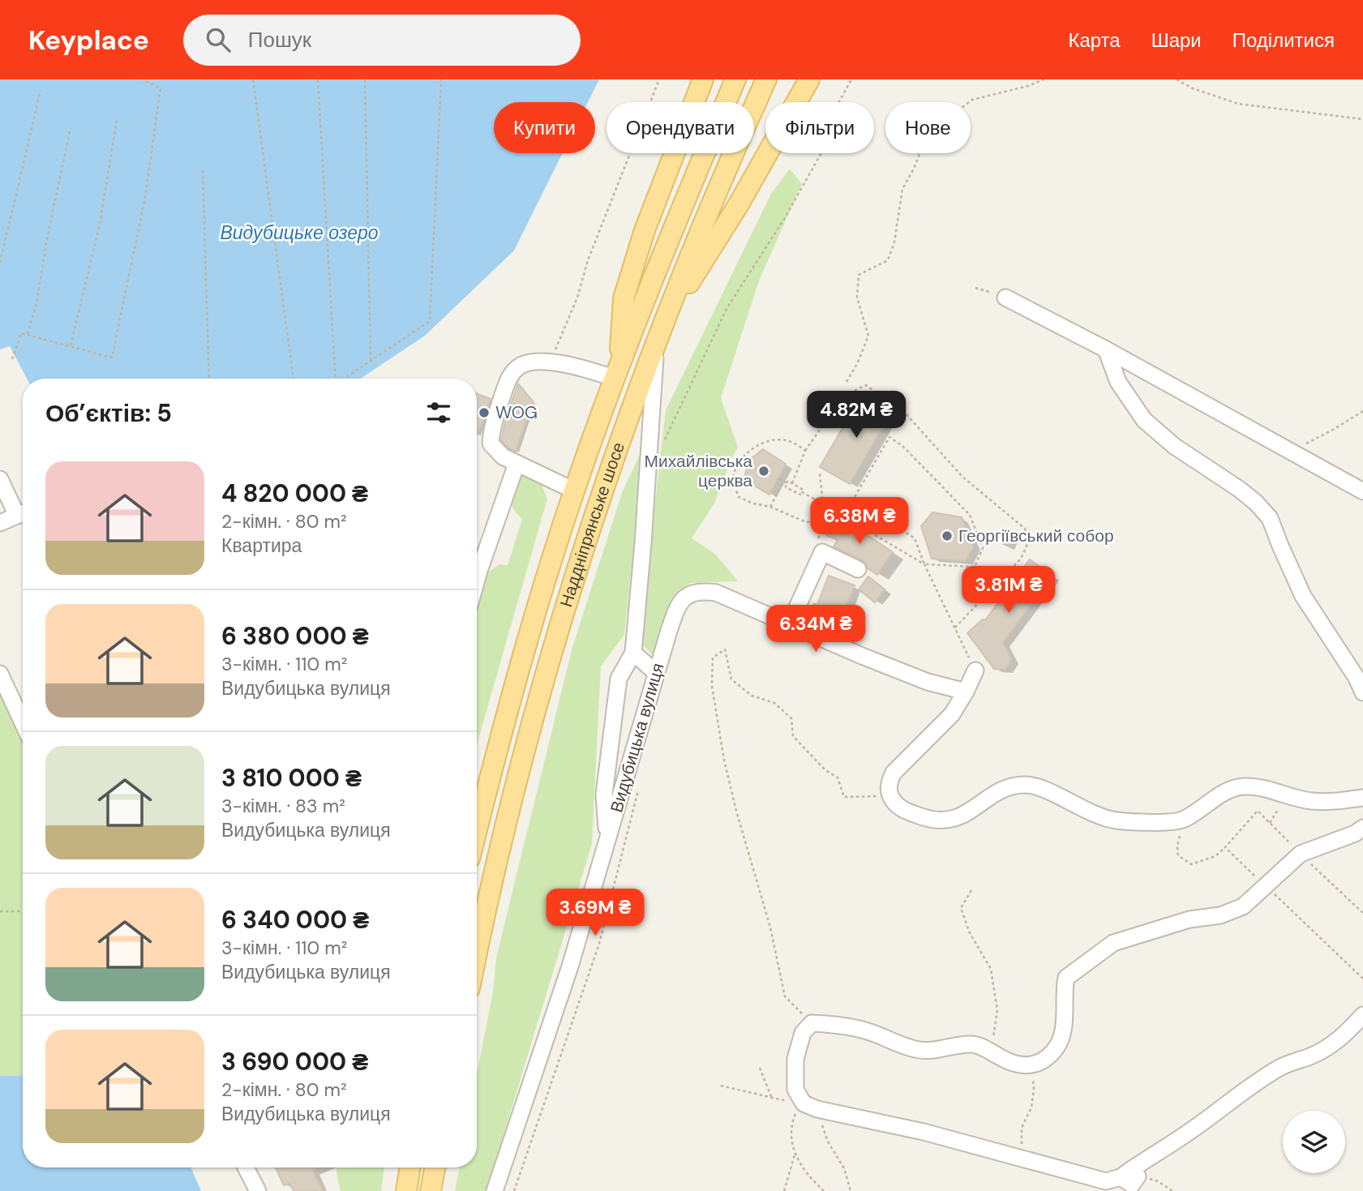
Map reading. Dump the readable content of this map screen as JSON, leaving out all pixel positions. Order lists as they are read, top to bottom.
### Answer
{
  "streets": {
    "main road": ["Наддніпрянське шосе"],
    "street": ["Видубицька вулиця"]
  },
  "water": ["Видубицьке озеро"],
  "places": ["WOG", "Михайлівська церква", "Георгіївський собор"],
  "page": {
    "header": "Keyplace",
    "search": "Пошук",
    "nav": ["Карта", "Шари", "Поділитися"],
    "chip": [
      "Купити",
      "Орендувати",
      "Фільтри",
      "Нове"
    ],
    "heading": "Об’єктів: 5",
    "price": [
      "4.82M ₴",
      "6.38M ₴",
      "3.81M ₴",
      "6.34M ₴",
      "3.69M ₴"
    ],
    "list": [
      {
        "name": "4 820 000 ₴",
        "note": "2-кімн. · 80 m² · Квартира"
      },
      {
        "name": "6 380 000 ₴",
        "note": "3-кімн. · 110 m² · Видубицька вулиця"
      },
      {
        "name": "3 810 000 ₴",
        "note": "3-кімн. · 83 m² · Видубицька вулиця"
      },
      {
        "name": "6 340 000 ₴",
        "note": "3-кімн. · 110 m² · Видубицька вулиця"
      },
      {
        "name": "3 690 000 ₴",
        "note": "2-кімн. · 80 m² · Видубицька вулиця"
      }
    ]
  }
}
